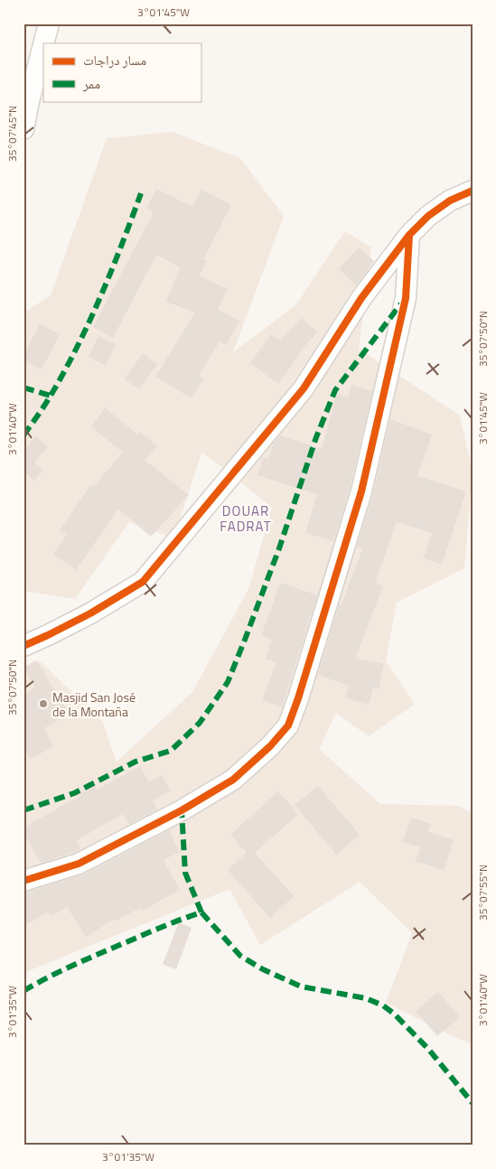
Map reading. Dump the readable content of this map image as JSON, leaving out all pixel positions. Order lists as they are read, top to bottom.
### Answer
{
  "districts": ["DOUAR FADRAT"],
  "places": ["Masjid San José de la Montaña"],
  "legend": ["مسار دراجات", "ممر"],
  "coordinates": [
    "3°01'45\"W",
    "35°07'45\"N",
    "35°07'50\"N",
    "3°01'40\"W",
    "35°07'55\"N",
    "3°01'35\"W"
  ]
}
